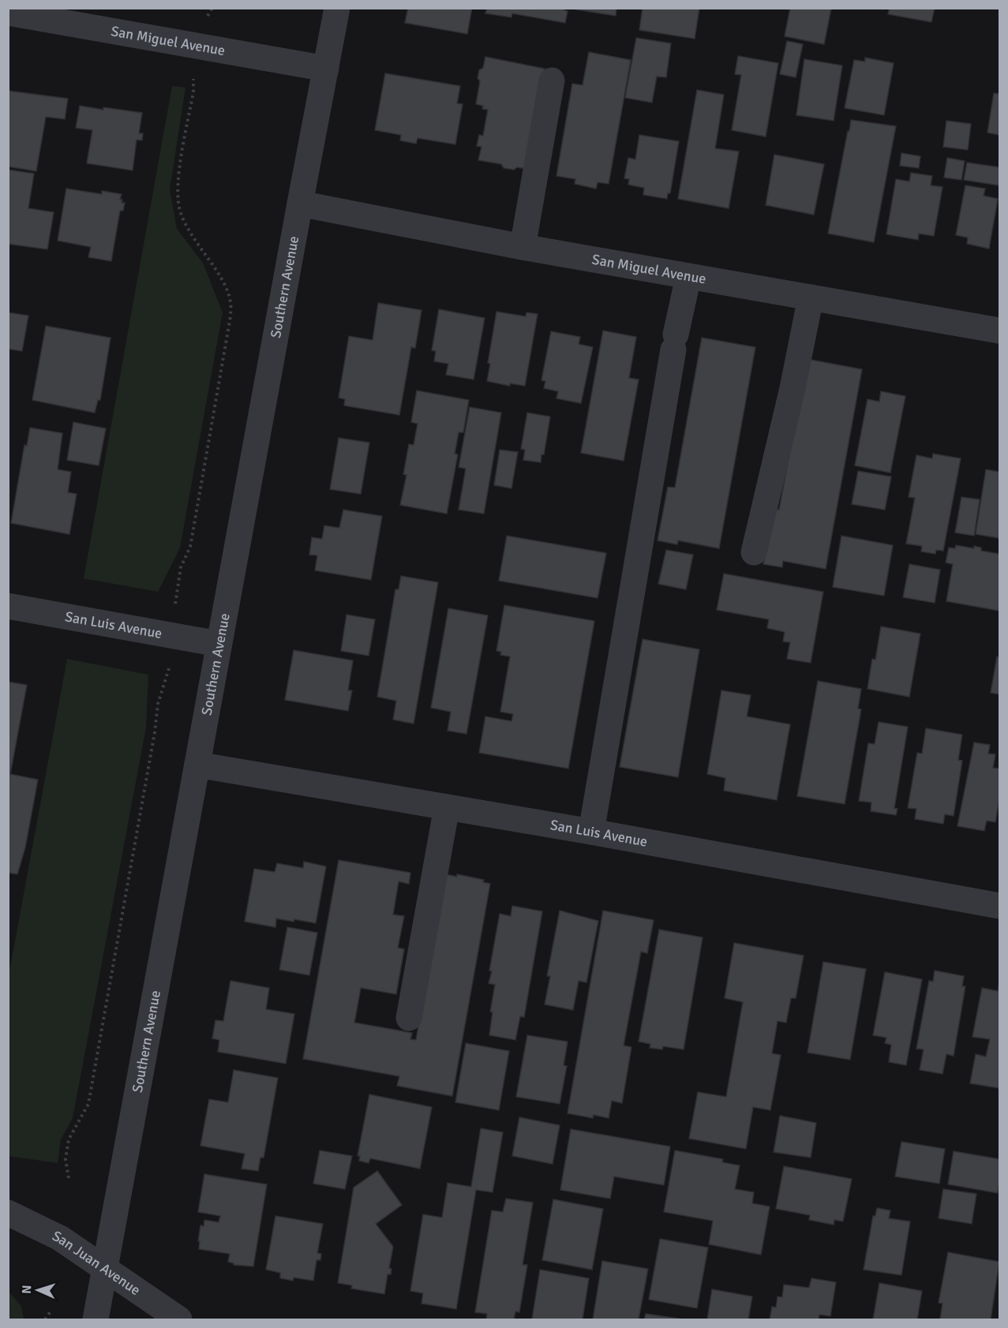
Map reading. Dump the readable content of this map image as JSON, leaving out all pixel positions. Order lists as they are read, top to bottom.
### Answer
{
  "streets": {
    "street": [
      "San Miguel Avenue",
      "Southern Avenue",
      "San Luis Avenue",
      "San Juan Avenue"
    ]
  },
  "crossings": [
    ["San Miguel Avenue", "Southern Avenue"],
    ["Southern Avenue", "San Luis Avenue"],
    ["Southern Avenue", "San Juan Avenue"]
  ],
  "north": "left"
}
